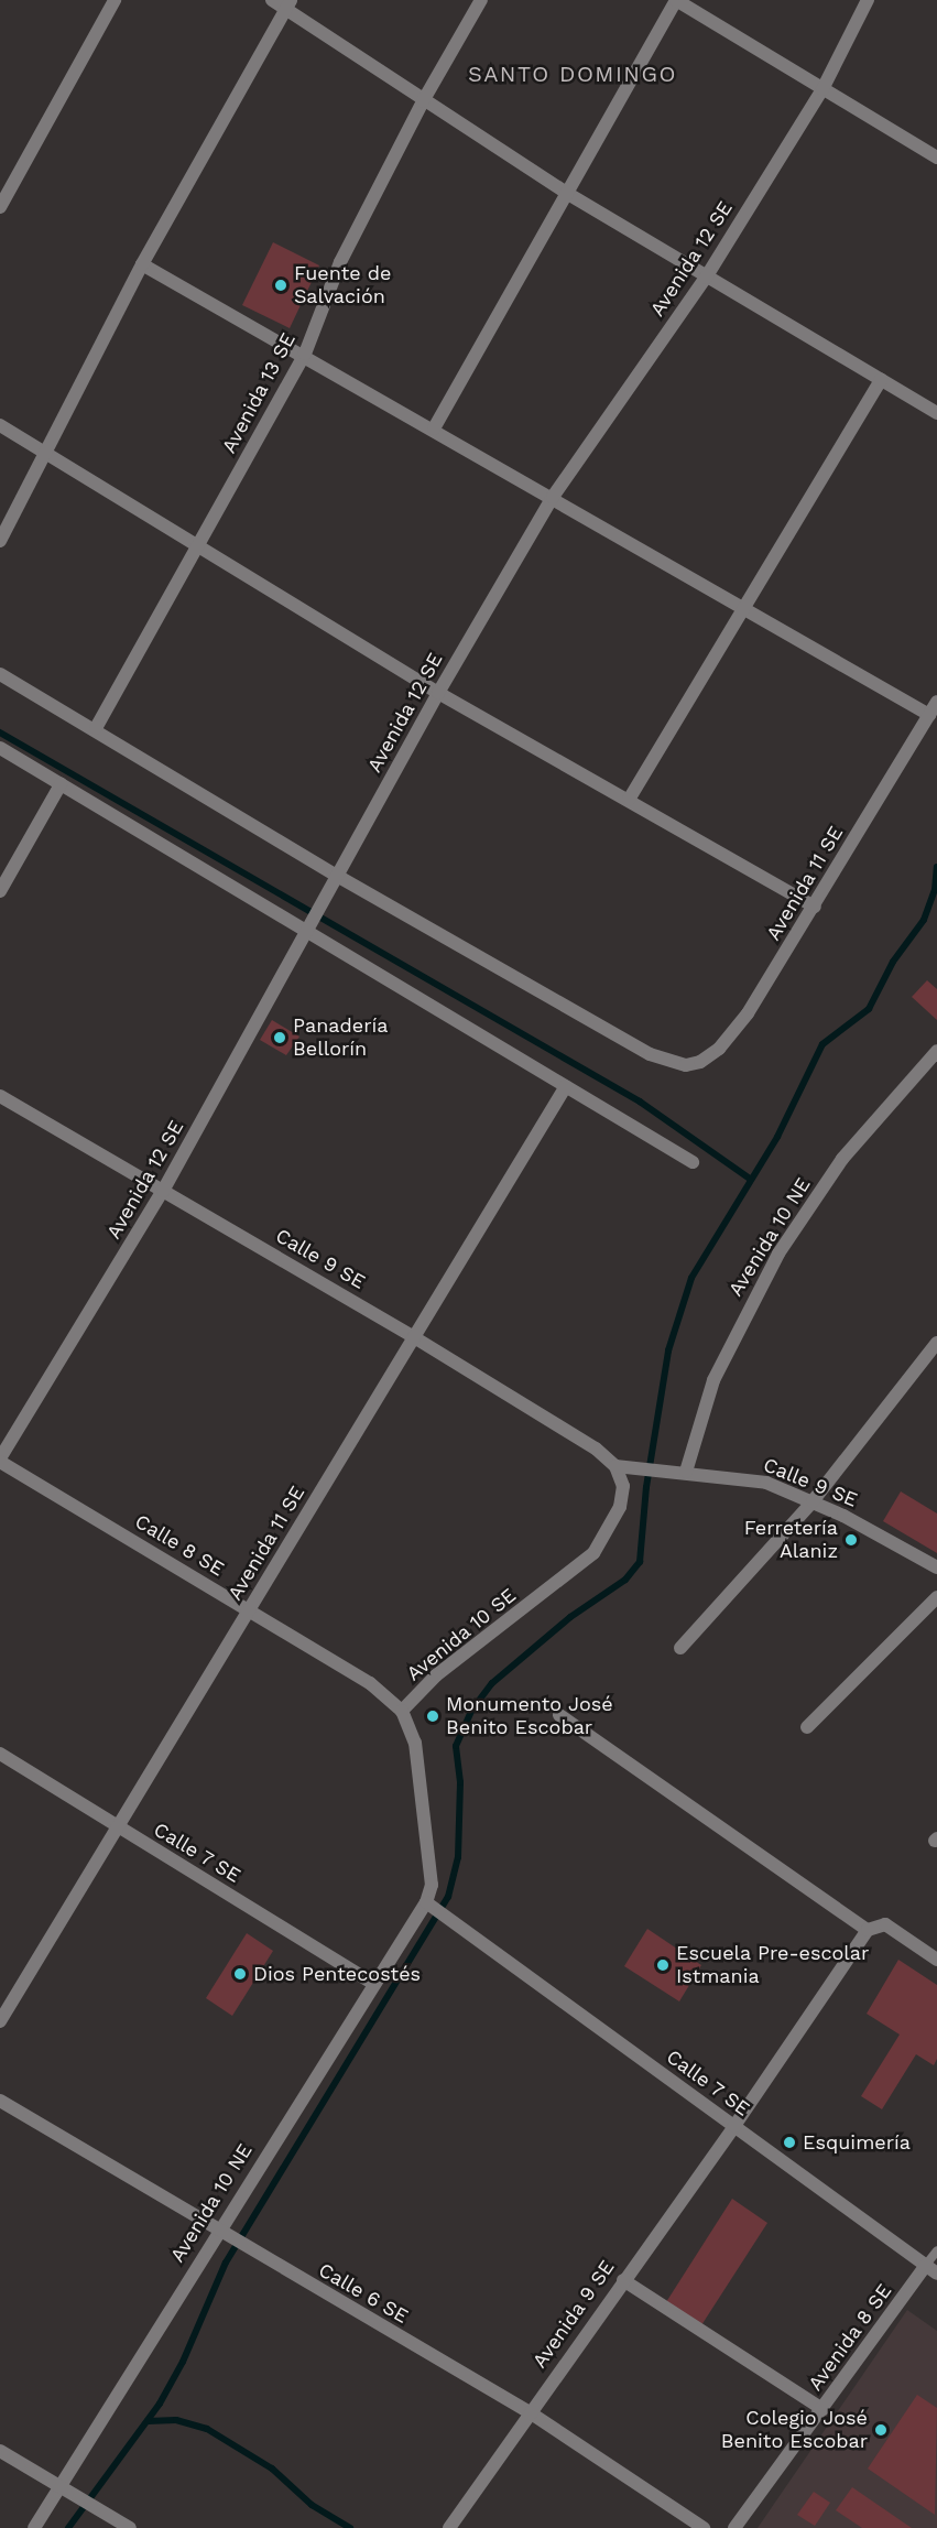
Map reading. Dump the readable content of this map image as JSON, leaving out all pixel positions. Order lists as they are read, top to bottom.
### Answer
{
  "streets": {
    "street": [
      "Avenida 12 SE",
      "Avenida 13 SE",
      "Avenida 11 SE",
      "Avenida 10 NE",
      "Calle 9 SE",
      "Calle 8 SE",
      "Avenida 10 SE",
      "Calle 7 SE",
      "Calle 6 SE",
      "Avenida 9 SE",
      "Avenida 8 SE"
    ]
  },
  "crossings": [
    ["Avenida 12 SE", "Avenida 11 SE"],
    ["Avenida 12 SE", "Calle 9 SE"],
    ["Avenida 12 SE", "Calle 8 SE"],
    ["Avenida 11 SE", "Calle 9 SE"],
    ["Avenida 11 SE", "Calle 8 SE"],
    ["Avenida 11 SE", "Calle 7 SE"],
    ["Avenida 10 NE", "Calle 9 SE"],
    ["Avenida 10 NE", "Avenida 10 SE"],
    ["Avenida 10 NE", "Calle 7 SE"],
    ["Avenida 10 NE", "Calle 6 SE"],
    ["Calle 9 SE", "Avenida 10 SE"],
    ["Calle 8 SE", "Avenida 10 SE"],
    ["Avenida 10 SE", "Calle 7 SE"],
    ["Calle 7 SE", "Avenida 9 SE"],
    ["Calle 7 SE", "Avenida 8 SE"],
    ["Calle 6 SE", "Avenida 9 SE"]
  ],
  "districts": ["SANTO DOMINGO"],
  "places": [
    "Fuente de Salvación",
    "Panadería Bellorín",
    "Ferretería Alaniz",
    "Monumento José Benito Escobar",
    "Escuela Pre-escolar Istmania",
    "Dios Pentecostés",
    "Esquimería",
    "Colegio José Benito Escobar"
  ]
}
